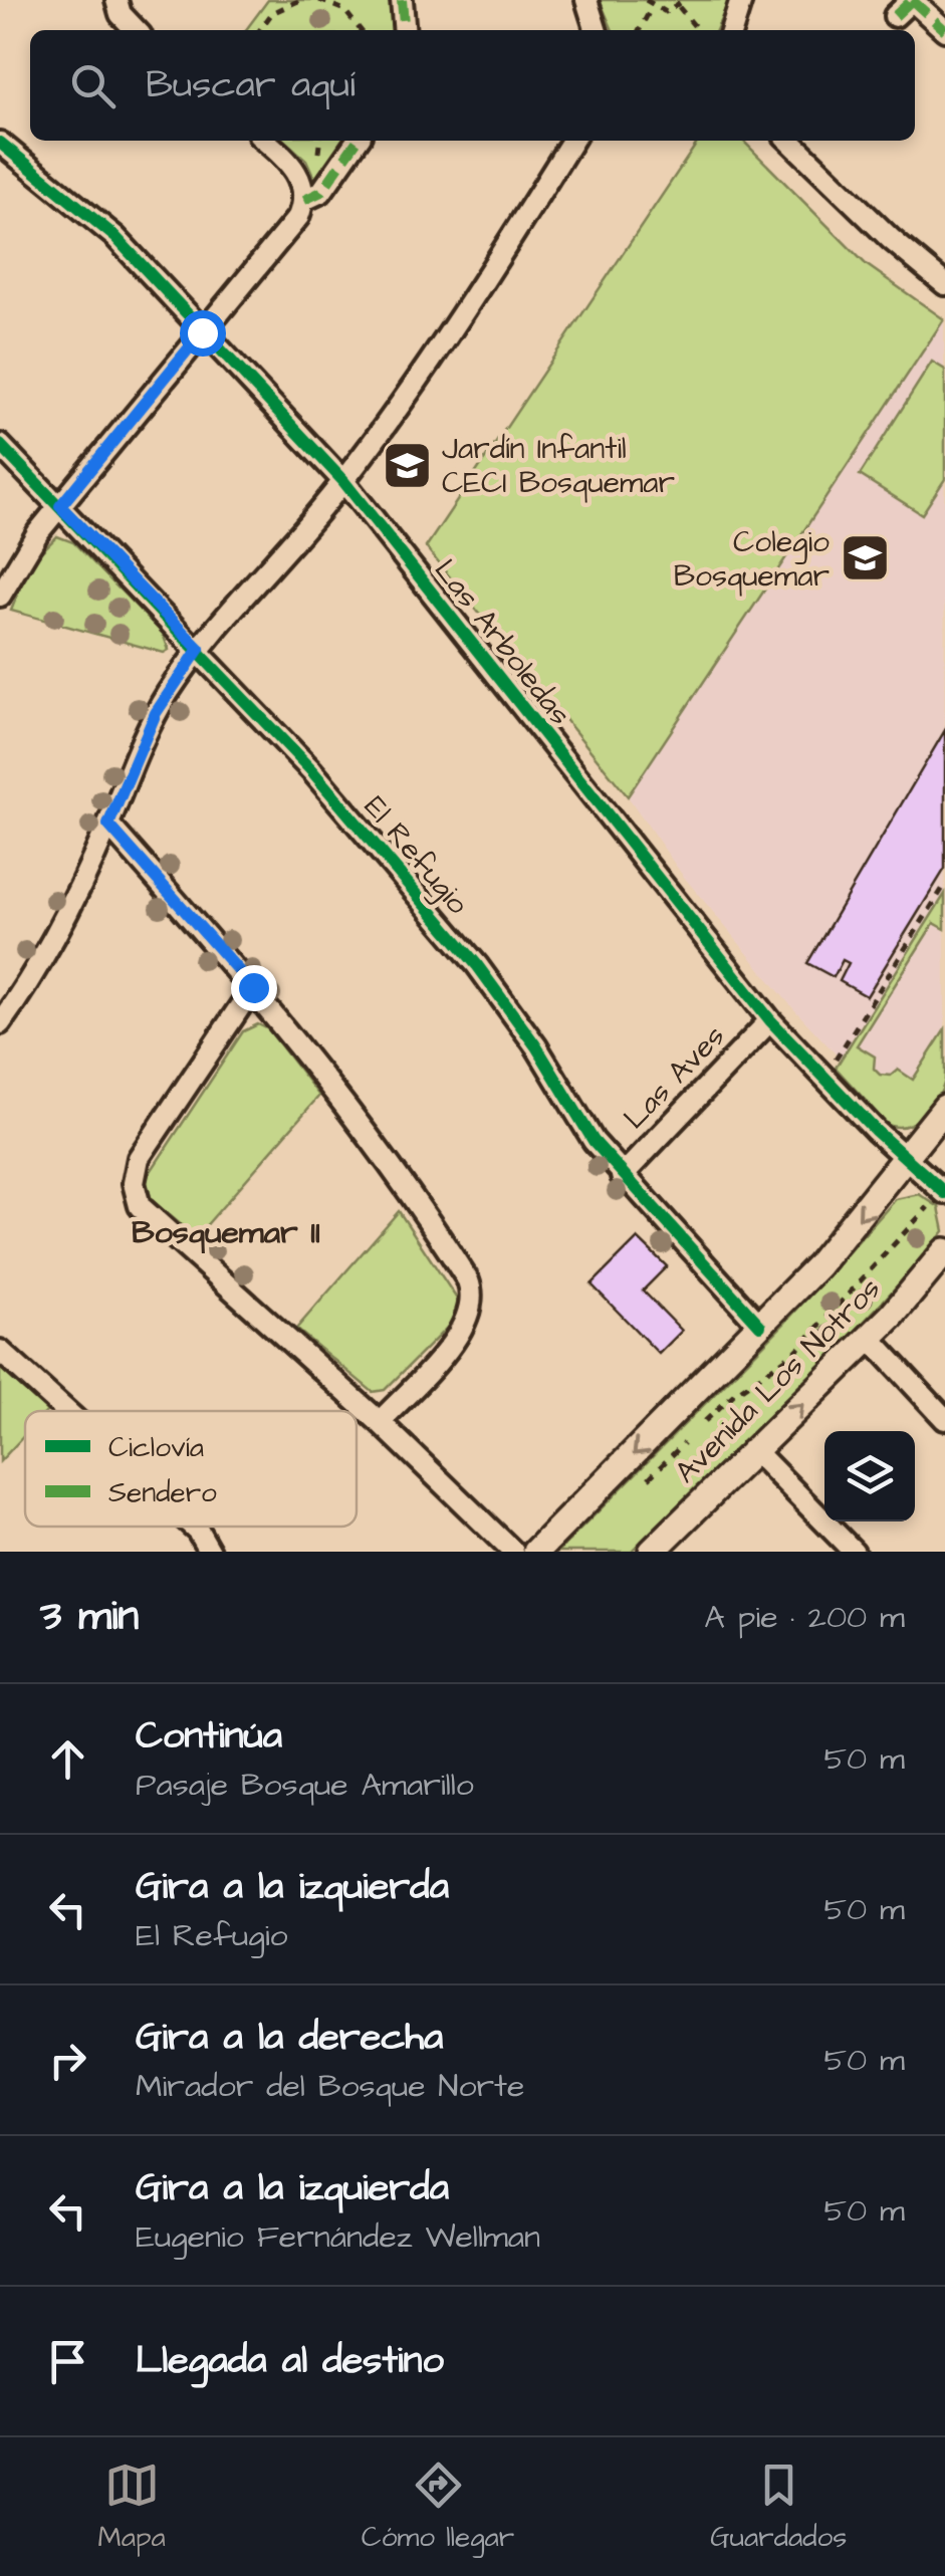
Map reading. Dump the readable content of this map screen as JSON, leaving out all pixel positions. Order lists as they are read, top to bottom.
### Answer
{
  "streets": {
    "street": [
      "Las Arboledas",
      "El Refugio",
      "Las Aves",
      "Avenida Los Notros"
    ]
  },
  "crossings": [
    ["Las Arboledas", "Las Aves"],
    ["Las Arboledas", "Avenida Los Notros"],
    ["El Refugio", "Las Aves"],
    ["El Refugio", "Avenida Los Notros"]
  ],
  "districts": ["Bosquemar II"],
  "places": {
    "school or university": ["Jardín Infantil CECI Bosquemar", "Colegio Bosquemar"]
  },
  "legend": ["Ciclovía", "Sendero"],
  "page": {
    "search": "Buscar aquí",
    "heading": ["3 min", "A pie · 200 m"],
    "list": [
      ["Continúa", "Pasaje Bosque Amarillo", "50 m"],
      ["Gira a la izquierda", "El Refugio", "50 m"],
      ["Gira a la derecha", "Mirador del Bosque Norte", "50 m"],
      ["Gira a la izquierda", "Eugenio Fernández Wellman", "50 m"],
      "Llegada al destino"
    ],
    "nav": ["Mapa", "Cómo llegar", "Guardados"]
  }
}
